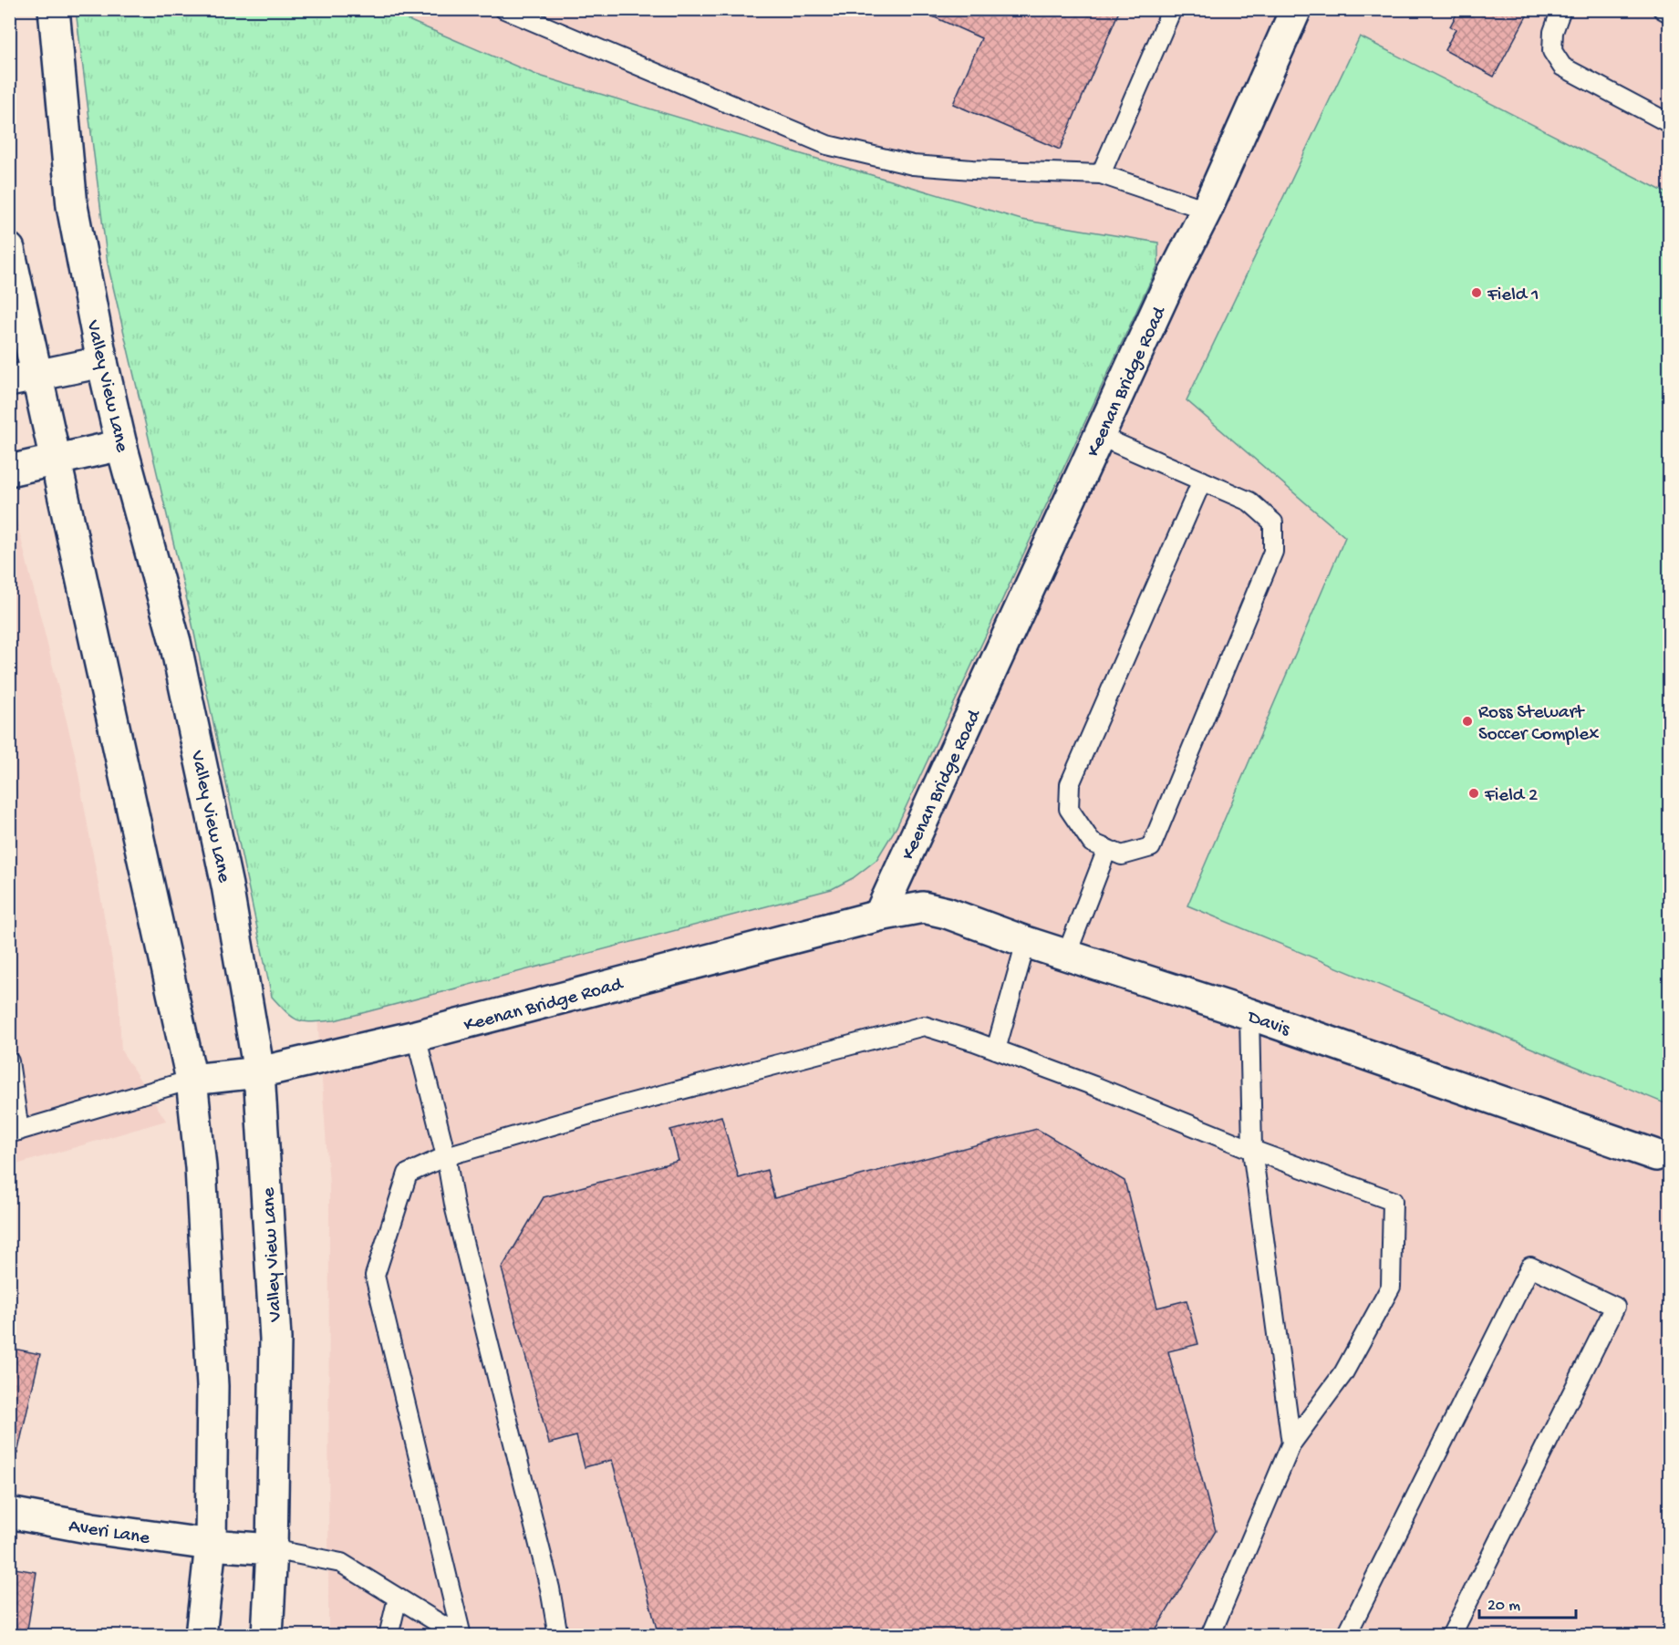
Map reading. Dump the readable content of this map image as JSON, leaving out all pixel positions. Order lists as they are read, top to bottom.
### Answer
{
  "streets": {
    "main road": [
      "Keenan Bridge Road",
      "Valley View Lane",
      "Davis",
      "Averi Lane"
    ]
  },
  "crossings": [
    ["Keenan Bridge Road", "Valley View Lane"],
    ["Keenan Bridge Road", "Davis"],
    ["Valley View Lane", "Averi Lane"]
  ],
  "places": ["Field 1", "Ross Stewart Soccer Complex", "Field 2"],
  "scale_bar": "20 m"
}
